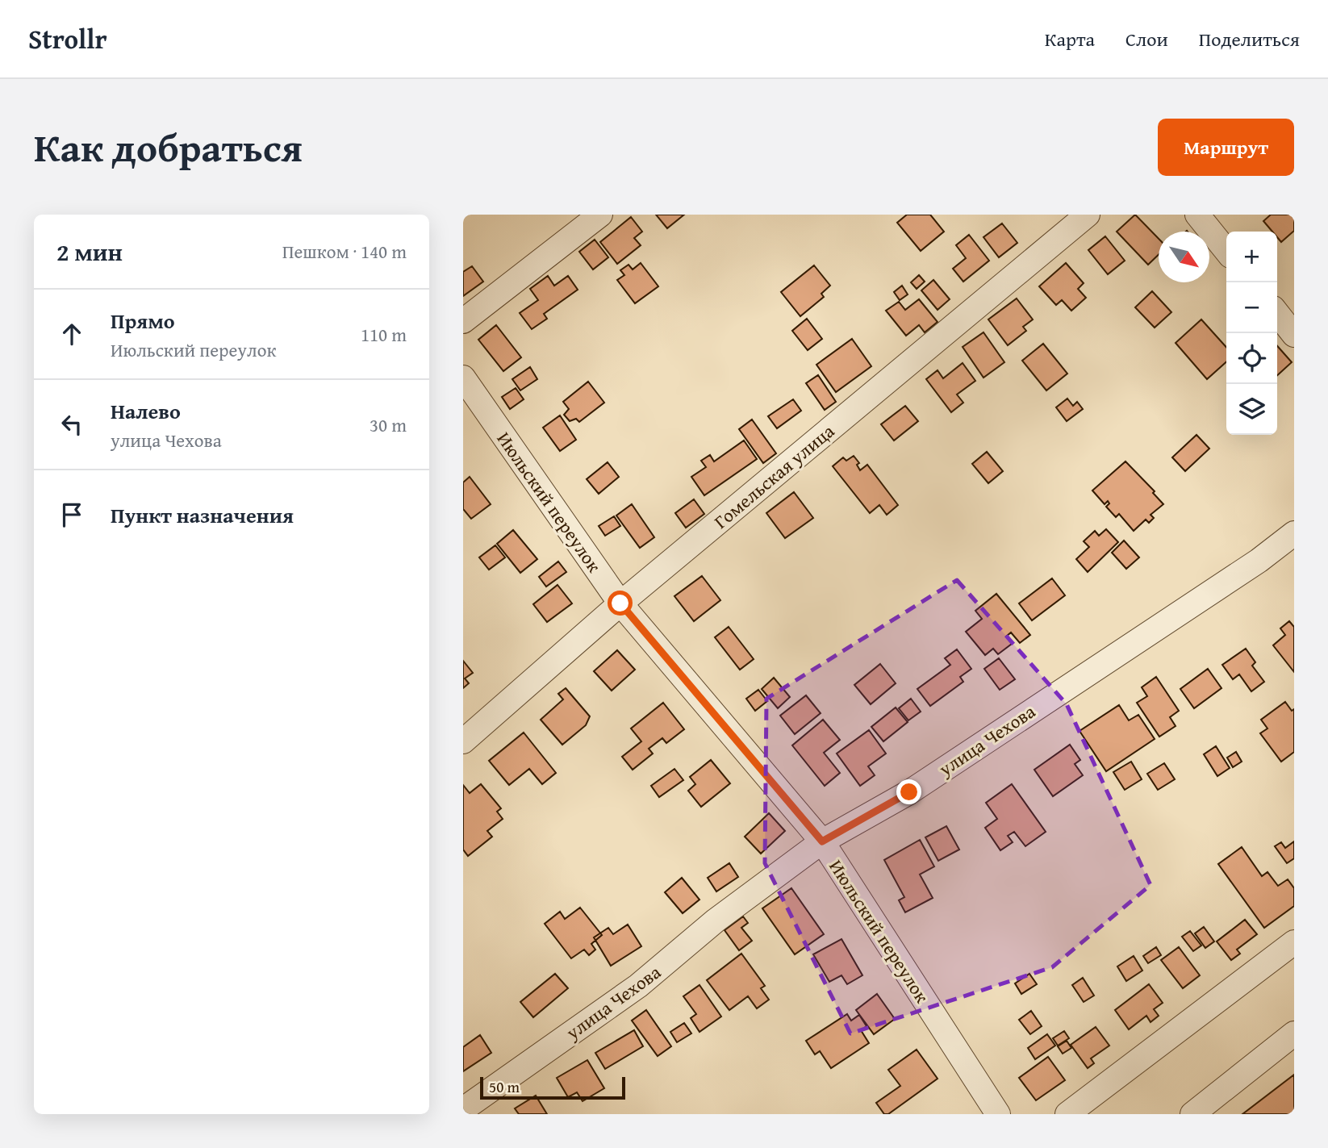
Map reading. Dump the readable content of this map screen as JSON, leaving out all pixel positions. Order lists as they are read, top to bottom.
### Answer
{
  "streets": {
    "street": ["Гомельская улица", "Июльский переулок", "улица Чехова"]
  },
  "crossings": [
    ["Гомельская улица", "Июльский переулок"],
    ["Июльский переулок", "улица Чехова"]
  ],
  "scale_bar": "50 m",
  "north": "bottom right",
  "page": {
    "header": "Strollr",
    "nav": ["Карта", "Слои", "Поделиться"],
    "title": "Как добраться",
    "buttons": "Маршрут",
    "heading": ["2 мин", "Пешком · 140 m"],
    "map_buttons": ["+", "−"],
    "list": [
      ["Прямо", "Июльский переулок", "110 m"],
      ["Налево", "улица Чехова", "30 m"],
      "Пункт назначения"
    ],
    "scale": "50 m"
  }
}
